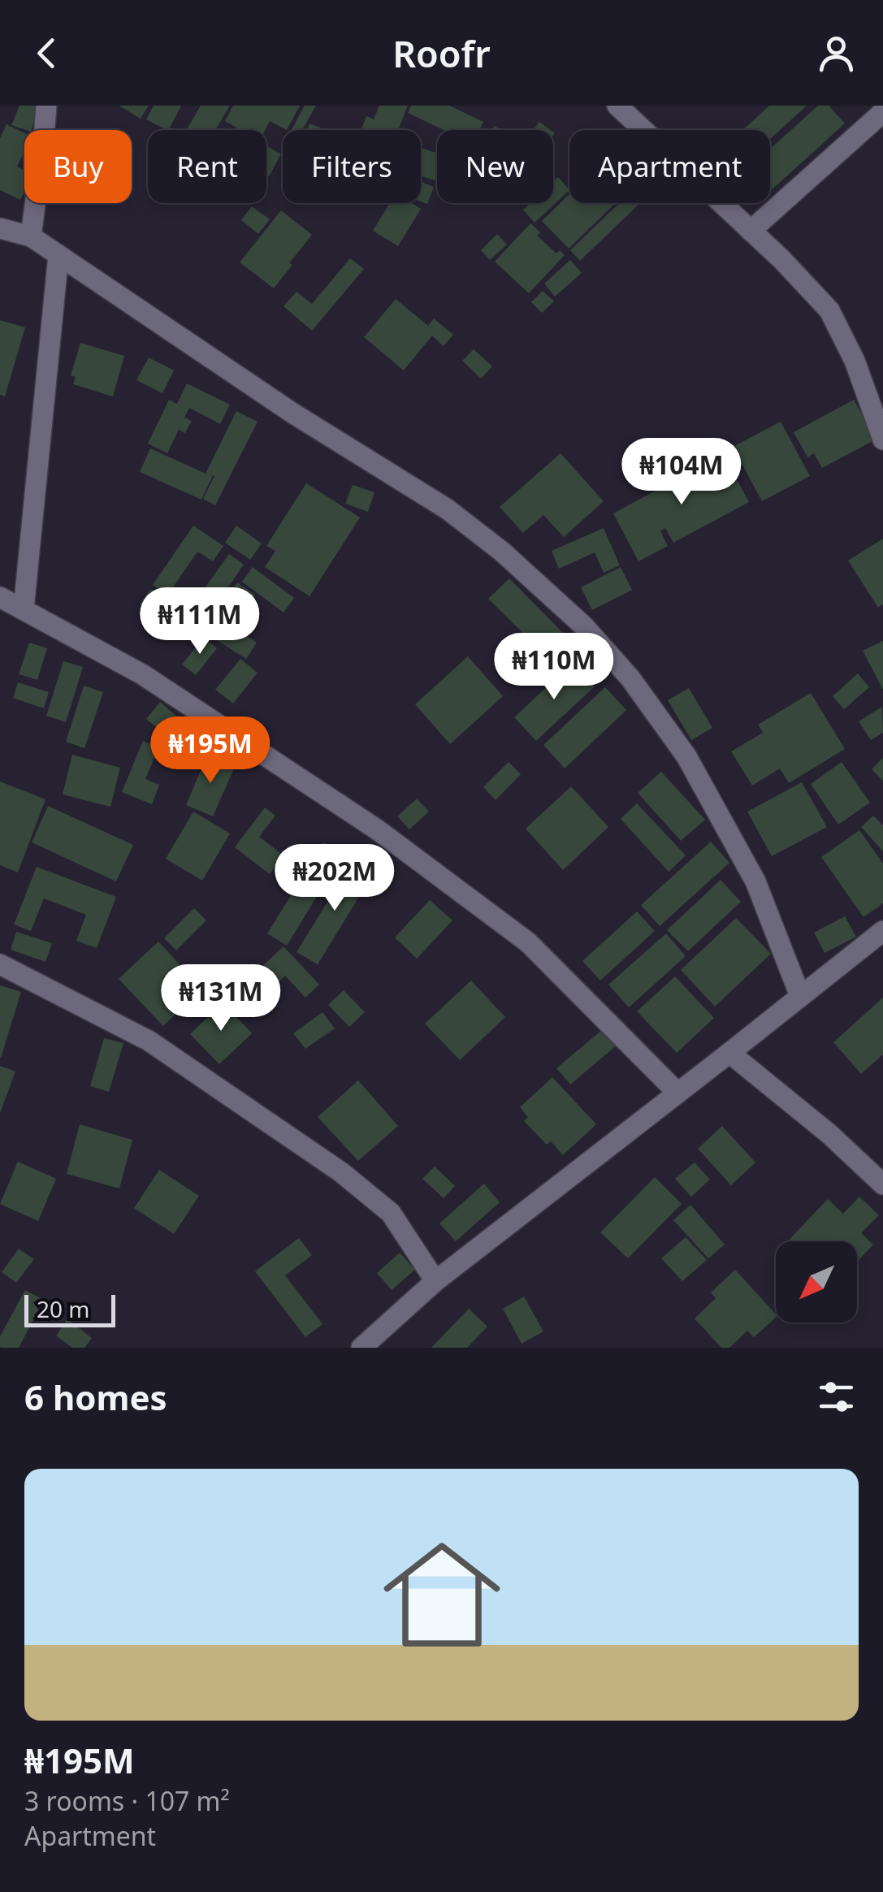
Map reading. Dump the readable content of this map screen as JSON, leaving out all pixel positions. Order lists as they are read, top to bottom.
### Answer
{
  "scale_bar": "20 m",
  "north": "bottom left",
  "page": {
    "header": "Roofr",
    "chip": [
      "Buy",
      "Rent",
      "Filters",
      "New",
      "Apartment"
    ],
    "price": [
      "₦104M",
      "₦111M",
      "₦110M",
      "₦195M",
      "₦202M",
      "₦131M"
    ],
    "scale": "20 m",
    "heading": "6 homes",
    "list": [
      {
        "name": "₦195M",
        "note": "3 rooms · 107 m² · Apartment"
      }
    ]
  }
}
